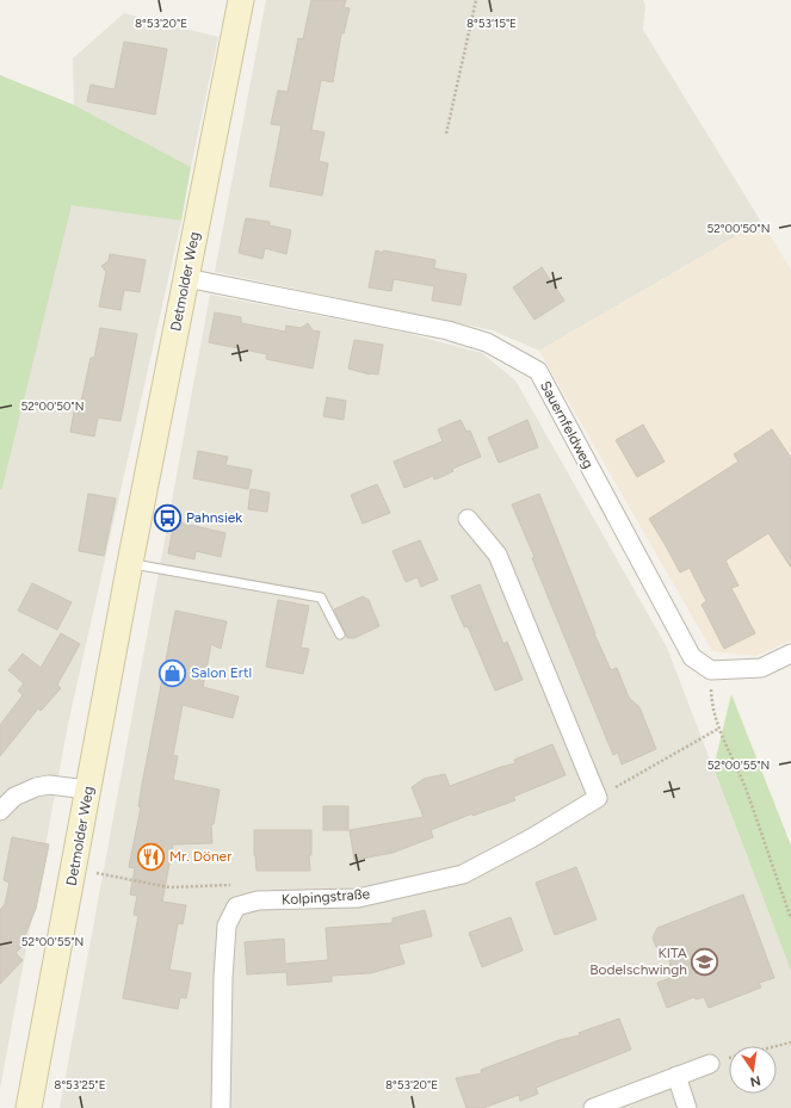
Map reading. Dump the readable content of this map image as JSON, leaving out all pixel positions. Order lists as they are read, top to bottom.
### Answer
{
  "streets": {
    "street": ["Detmolder Weg", "Sauernfeldweg", "Kolpingstraße"]
  },
  "crossings": [
    ["Detmolder Weg", "Sauernfeldweg"]
  ],
  "places": {
    "bus stop": ["Pahnsiek"],
    "shop": ["Salon Ertl"],
    "restaurant": ["Mr. Döner"],
    "school or university": ["KITA Bodelschwingh"]
  },
  "north": "bottom",
  "coordinates": [
    "8°53'20\"E",
    "8°53'15\"E",
    "52°00'50\"N",
    "52°00'55\"N",
    "8°53'25\"E"
  ]
}
